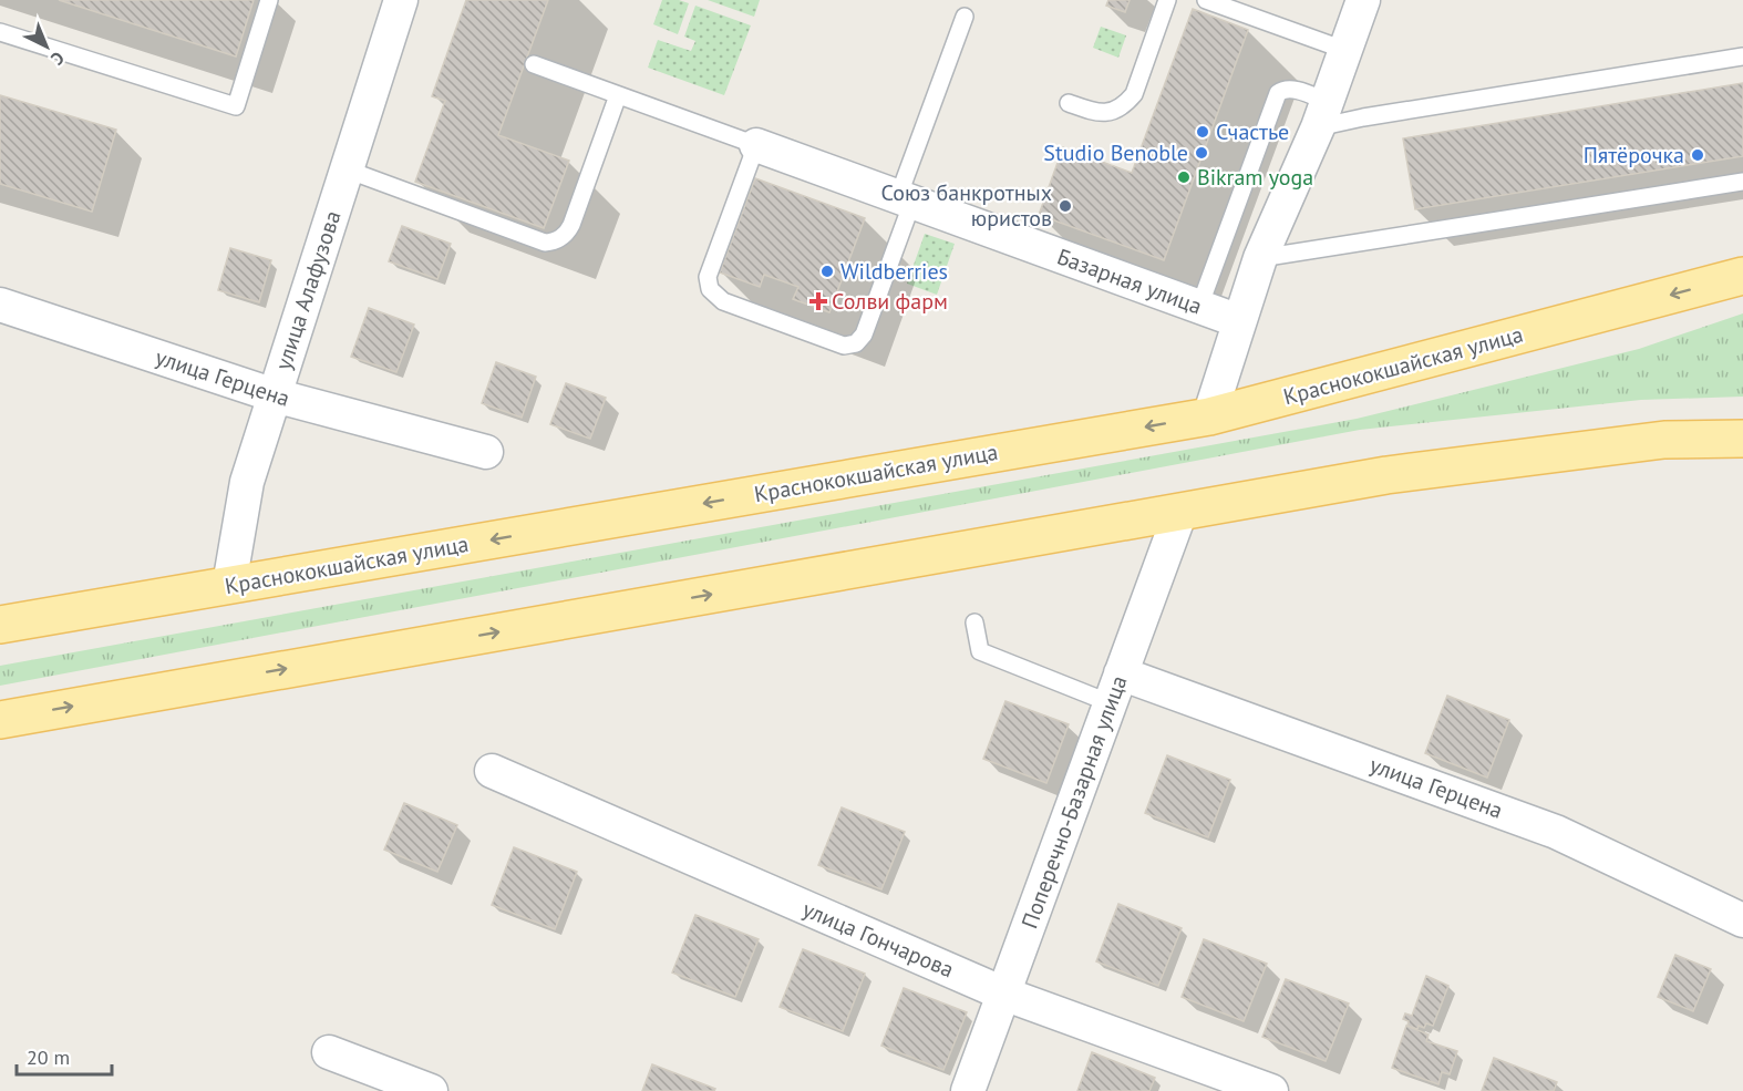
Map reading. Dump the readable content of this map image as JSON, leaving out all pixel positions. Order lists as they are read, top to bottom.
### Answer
{
  "streets": {
    "main road": ["Краснококшайская улица"],
    "street": [
      "Базарная улица",
      "улица Алафузова",
      "улица Герцена",
      "Поперечно-Базарная улица",
      "улица Гончарова"
    ]
  },
  "crossings": [
    ["улица Алафузова", "Краснококшайская улица"],
    ["улица Алафузова", "улица Герцена"],
    ["улица Герцена", "Поперечно-Базарная улица"],
    ["Поперечно-Базарная улица", "улица Гончарова"]
  ],
  "places": {
    "other": [
      "Счастье",
      "Studio Benoble",
      "Пятёрочка",
      "Bikram yoga",
      "Союз банкротных юристов",
      "Wildberries"
    ],
    "health": ["Солви фарм"]
  },
  "scale_bar": "20 m",
  "north": "bottom right"
}
